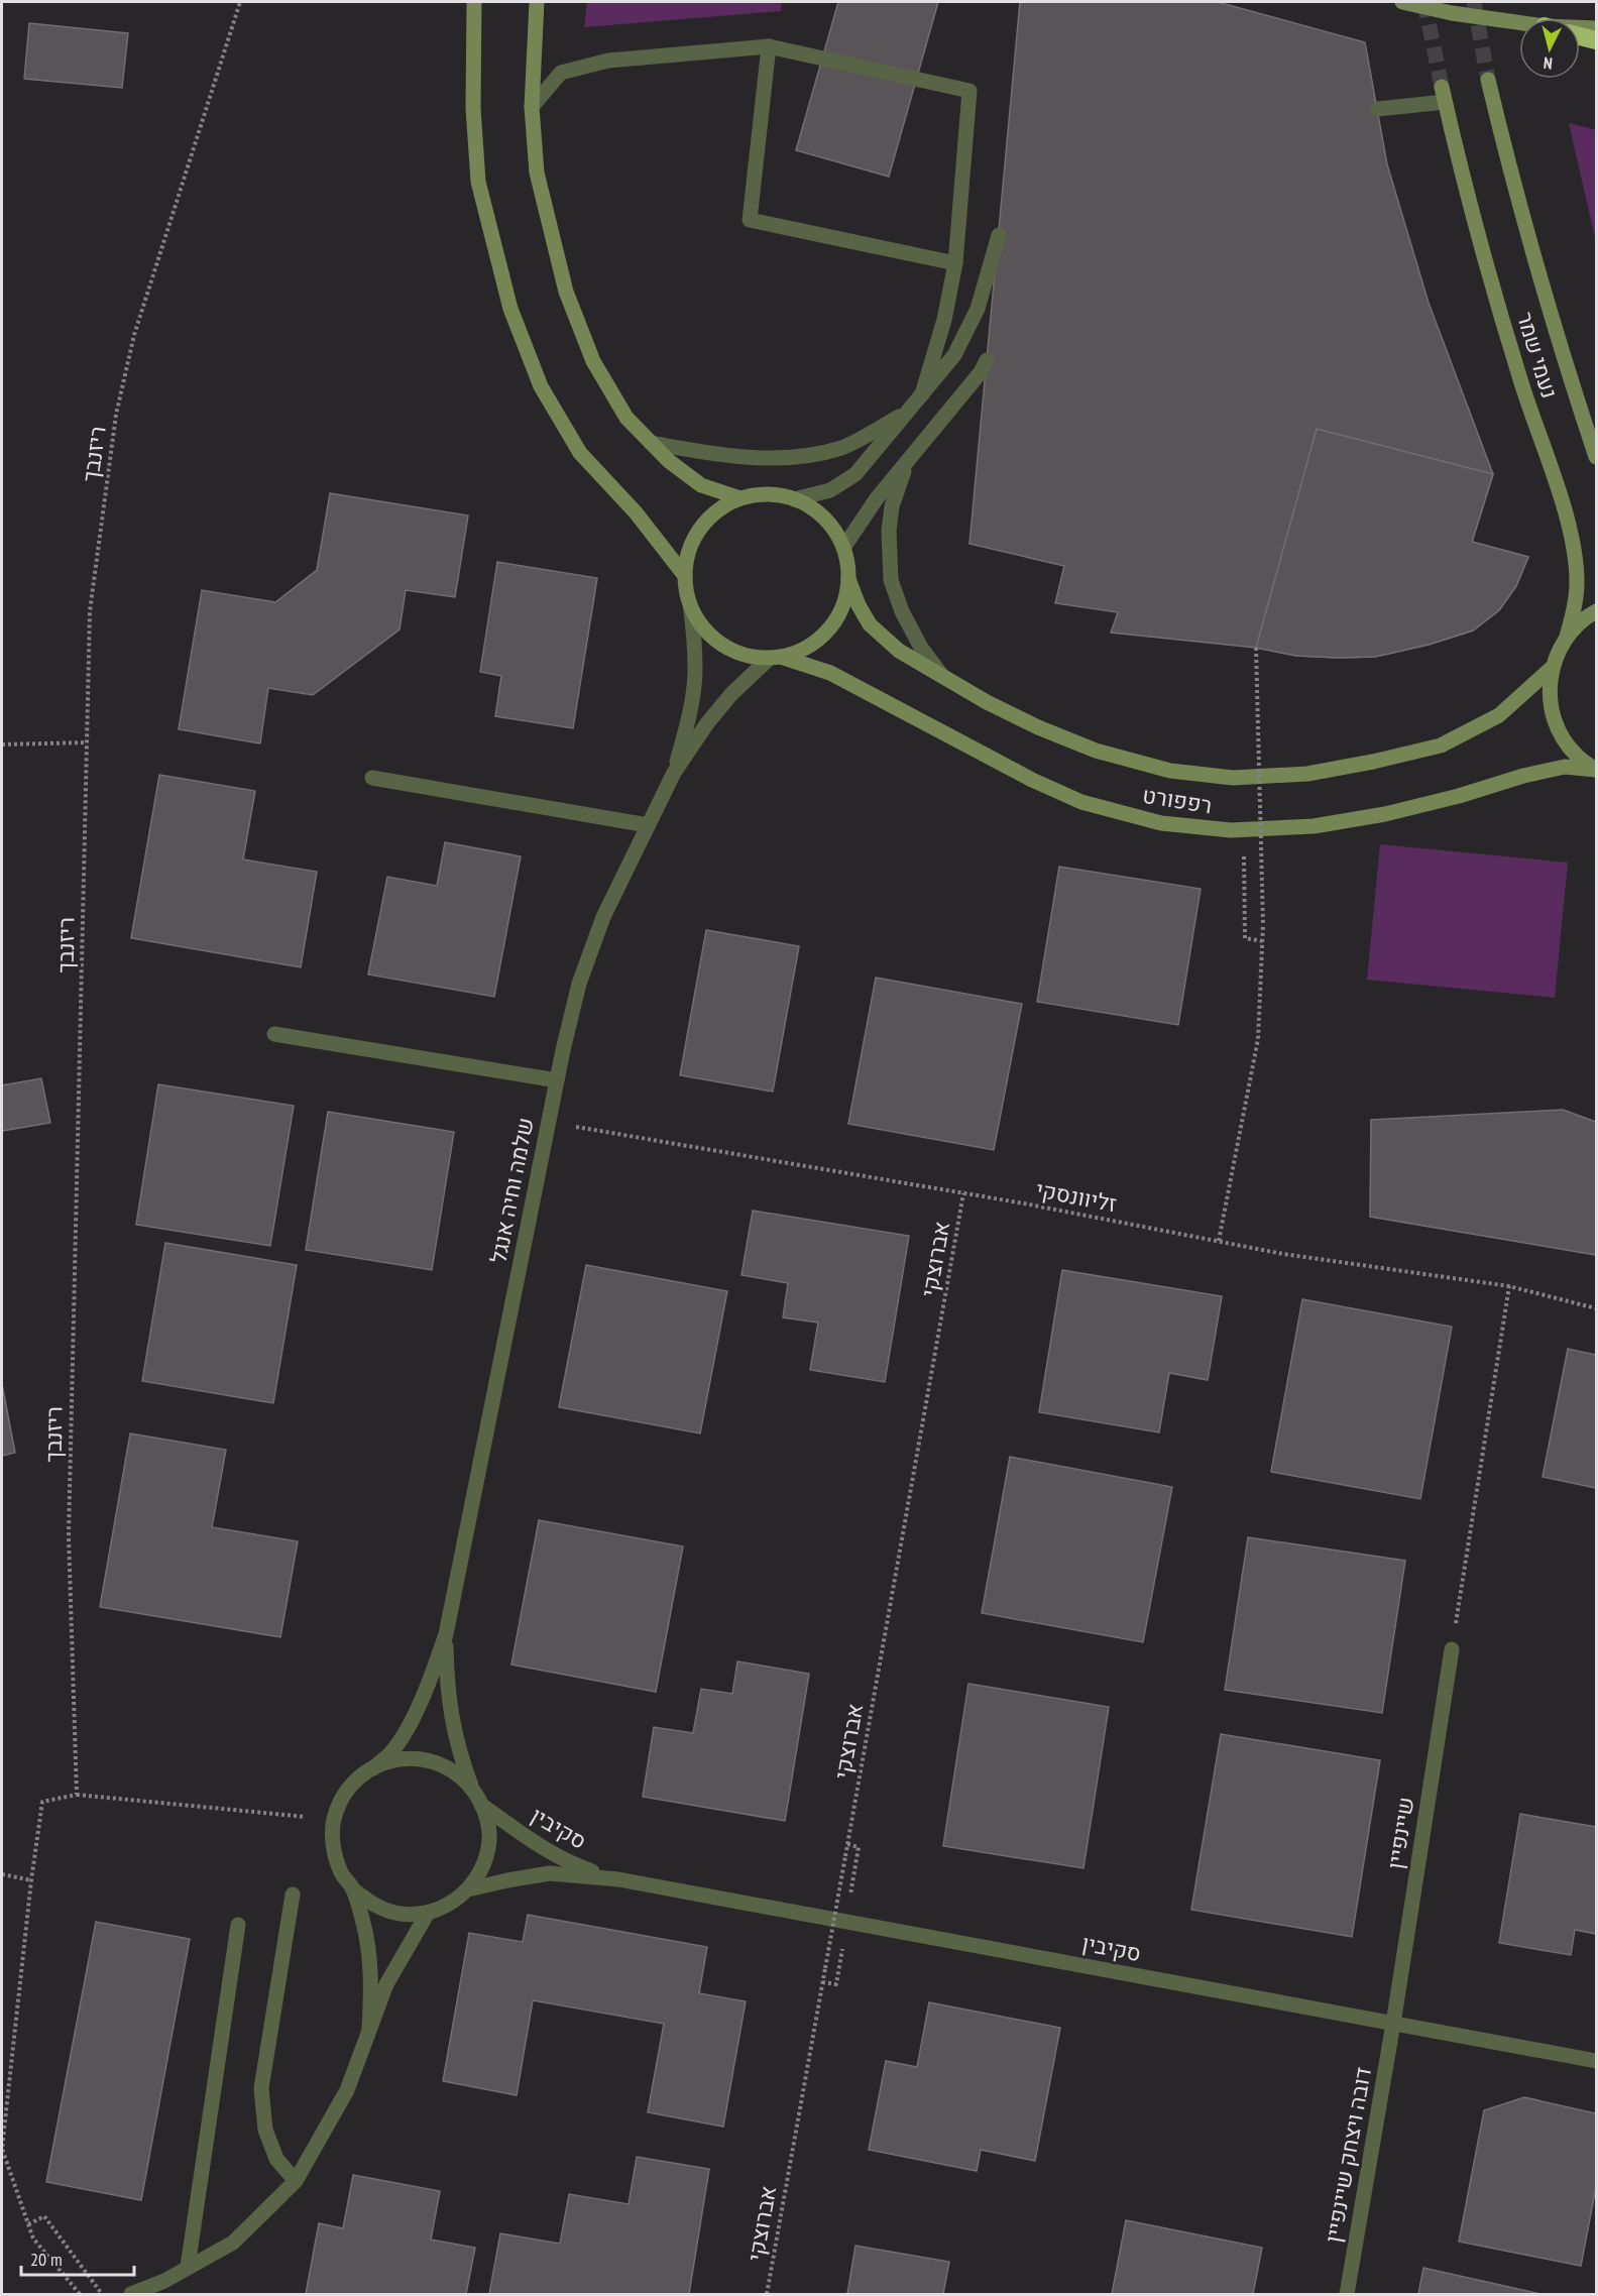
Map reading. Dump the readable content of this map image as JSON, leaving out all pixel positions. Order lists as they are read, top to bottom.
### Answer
{
  "streets": {
    "street": [
      "נעמי שמר",
      "רפפורט",
      "שלמה וחיה אנגל",
      "סקיבין",
      "שיינפיין",
      "דובה ויצחק שיינפיין"
    ],
    "path": ["ריזנבך", "זליוונסקי", "אברוצקי"]
  },
  "crossings": [
    ["רפפורט", "שלמה וחיה אנגל"],
    ["שלמה וחיה אנגל", "זליוונסקי"],
    ["שלמה וחיה אנגל", "סקיבין"],
    ["זליוונסקי", "אברוצקי"],
    ["סקיבין", "שיינפיין"],
    ["סקיבין", "דובה ויצחק שיינפיין"],
    ["שיינפיין", "דובה ויצחק שיינפיין"]
  ],
  "scale_bar": "20 m",
  "north": "bottom"
}
